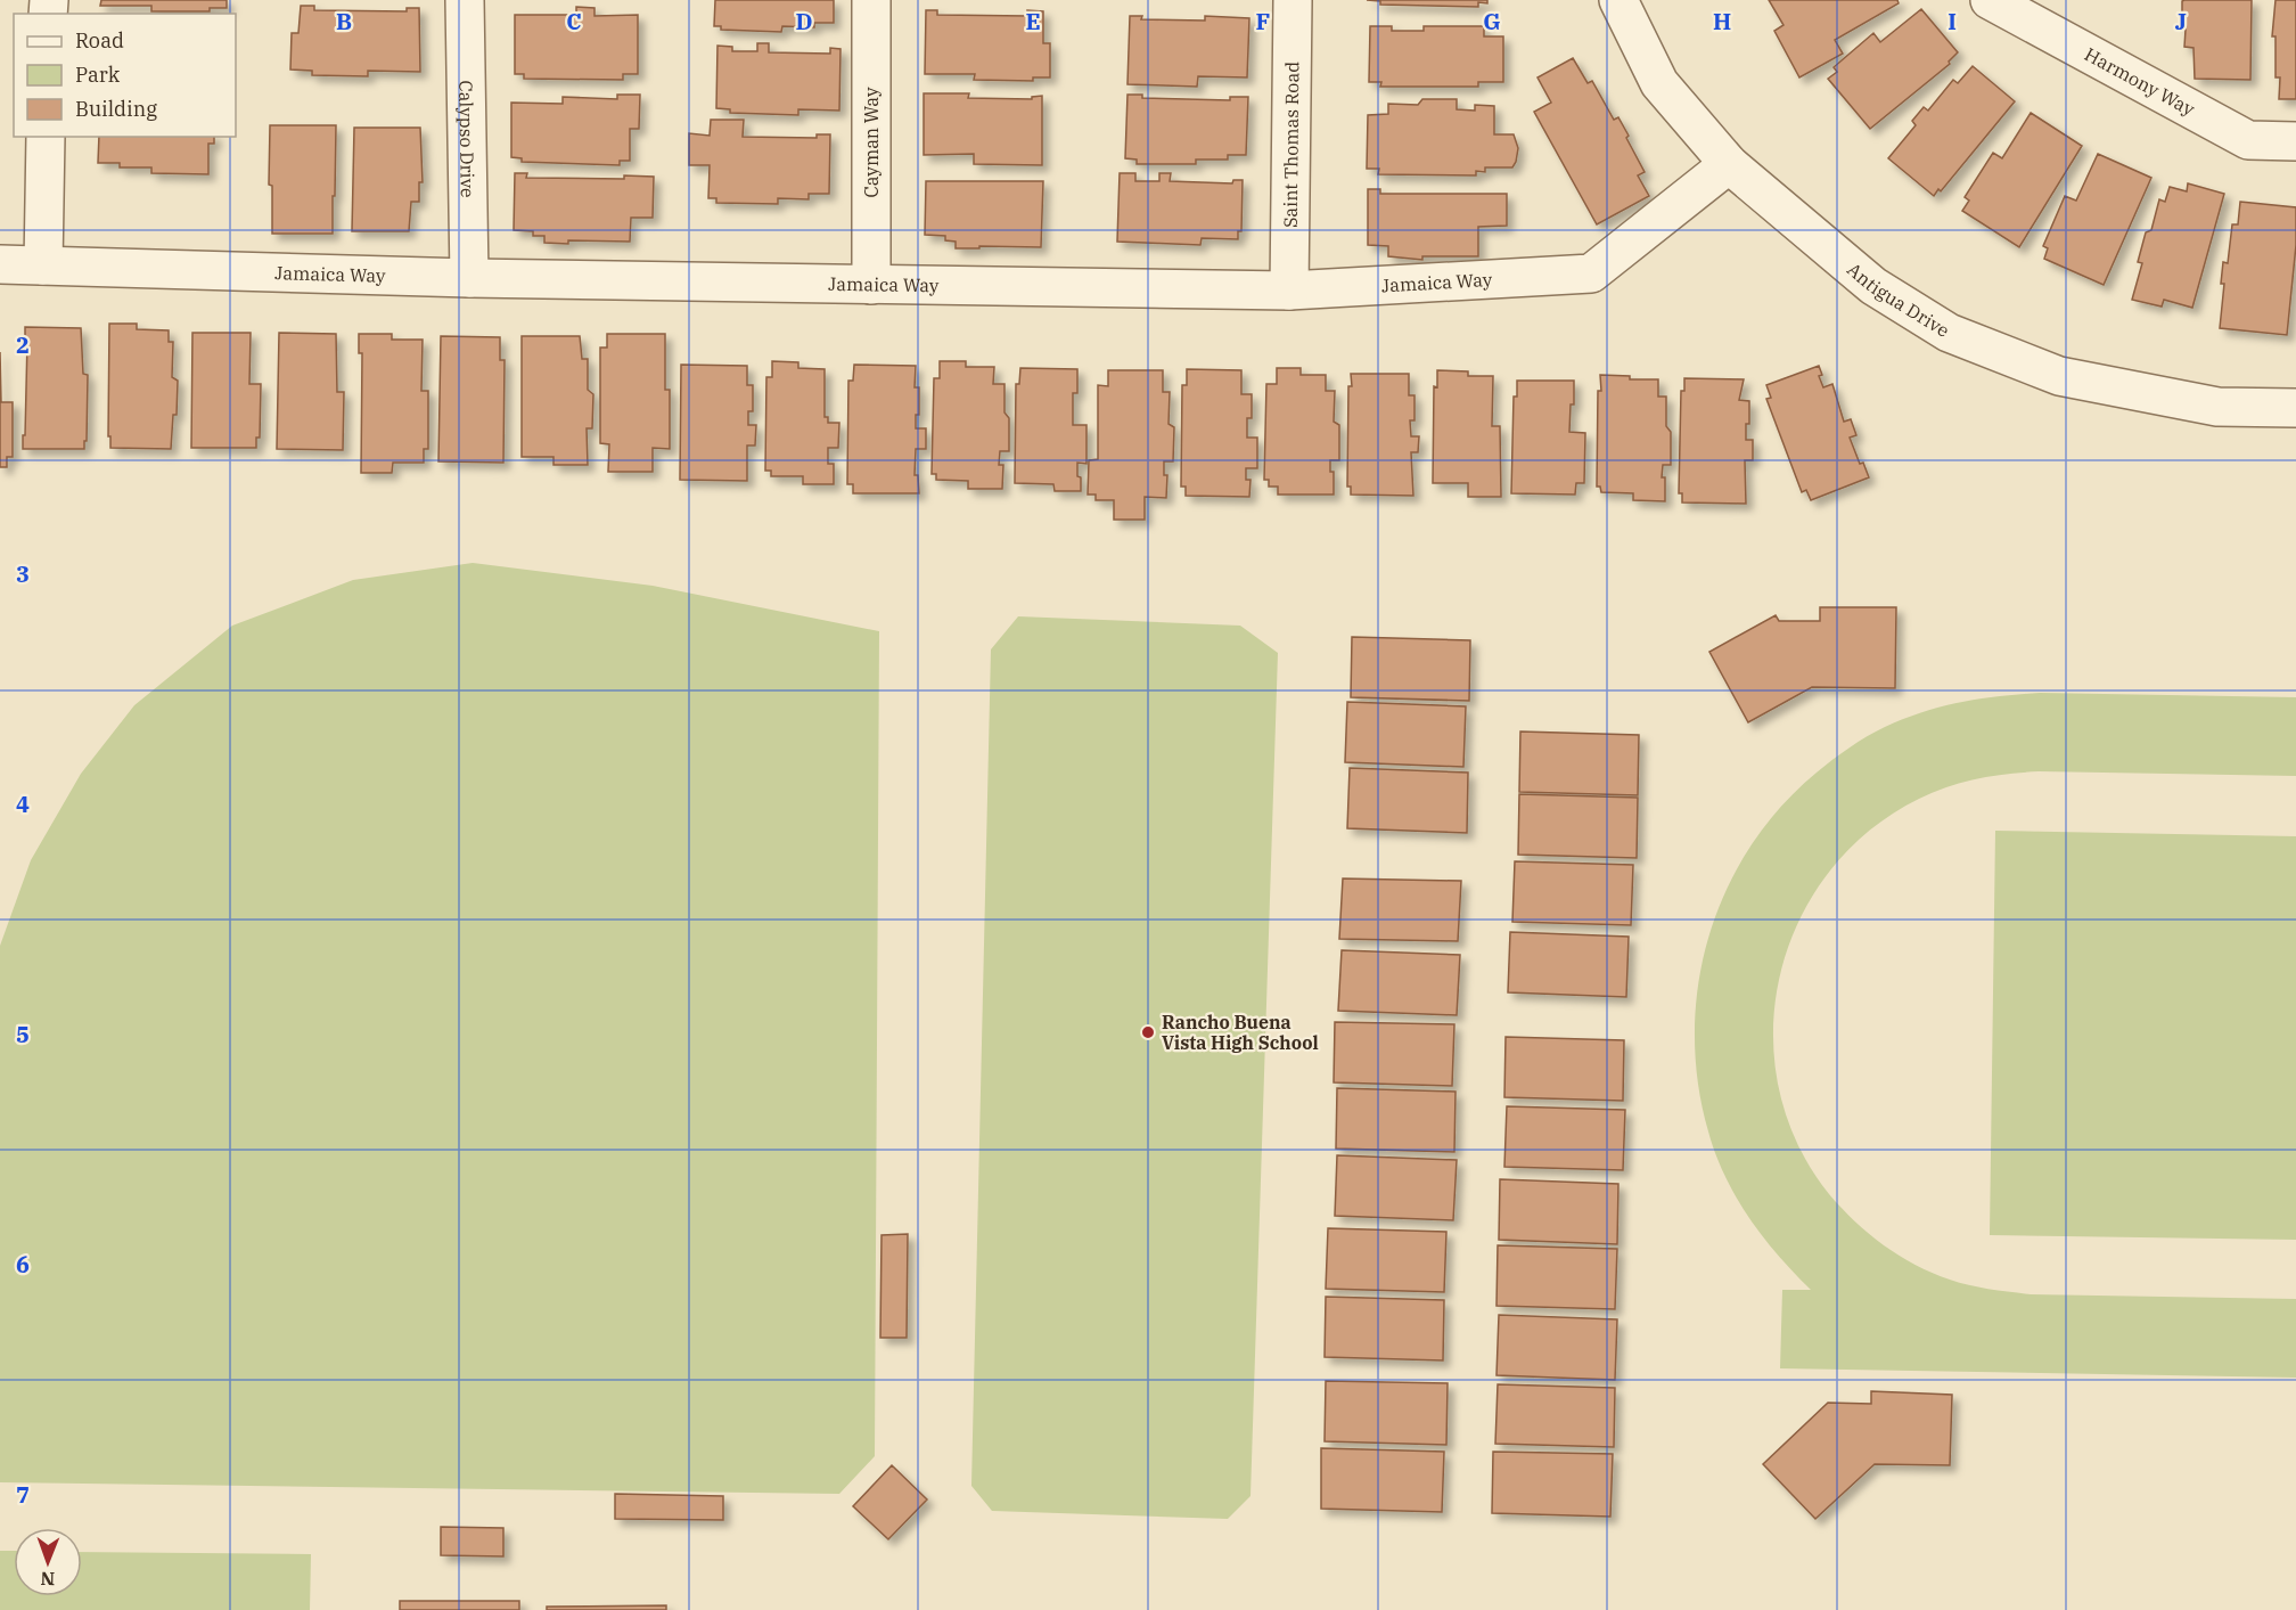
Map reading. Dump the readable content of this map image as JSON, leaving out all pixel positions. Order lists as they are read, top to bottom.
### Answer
{
  "streets": {
    "street": [
      "Harmony Way",
      "Calypso Drive",
      "Cayman Way",
      "Saint Thomas Road",
      "Jamaica Way",
      "Antigua Drive"
    ]
  },
  "crossings": [
    ["Calypso Drive", "Jamaica Way"],
    ["Cayman Way", "Jamaica Way"],
    ["Saint Thomas Road", "Jamaica Way"],
    ["Jamaica Way", "Antigua Drive"]
  ],
  "places": ["Rancho Buena Vista High School"],
  "legend": ["Road", "Park", "Building"],
  "north": "bottom",
  "grid": {
    "columns": [
      "B",
      "C",
      "D",
      "E",
      "F",
      "G",
      "H",
      "I",
      "J"
    ],
    "rows": [
      "2",
      "3",
      "4",
      "5",
      "6",
      "7"
    ]
  }
}
